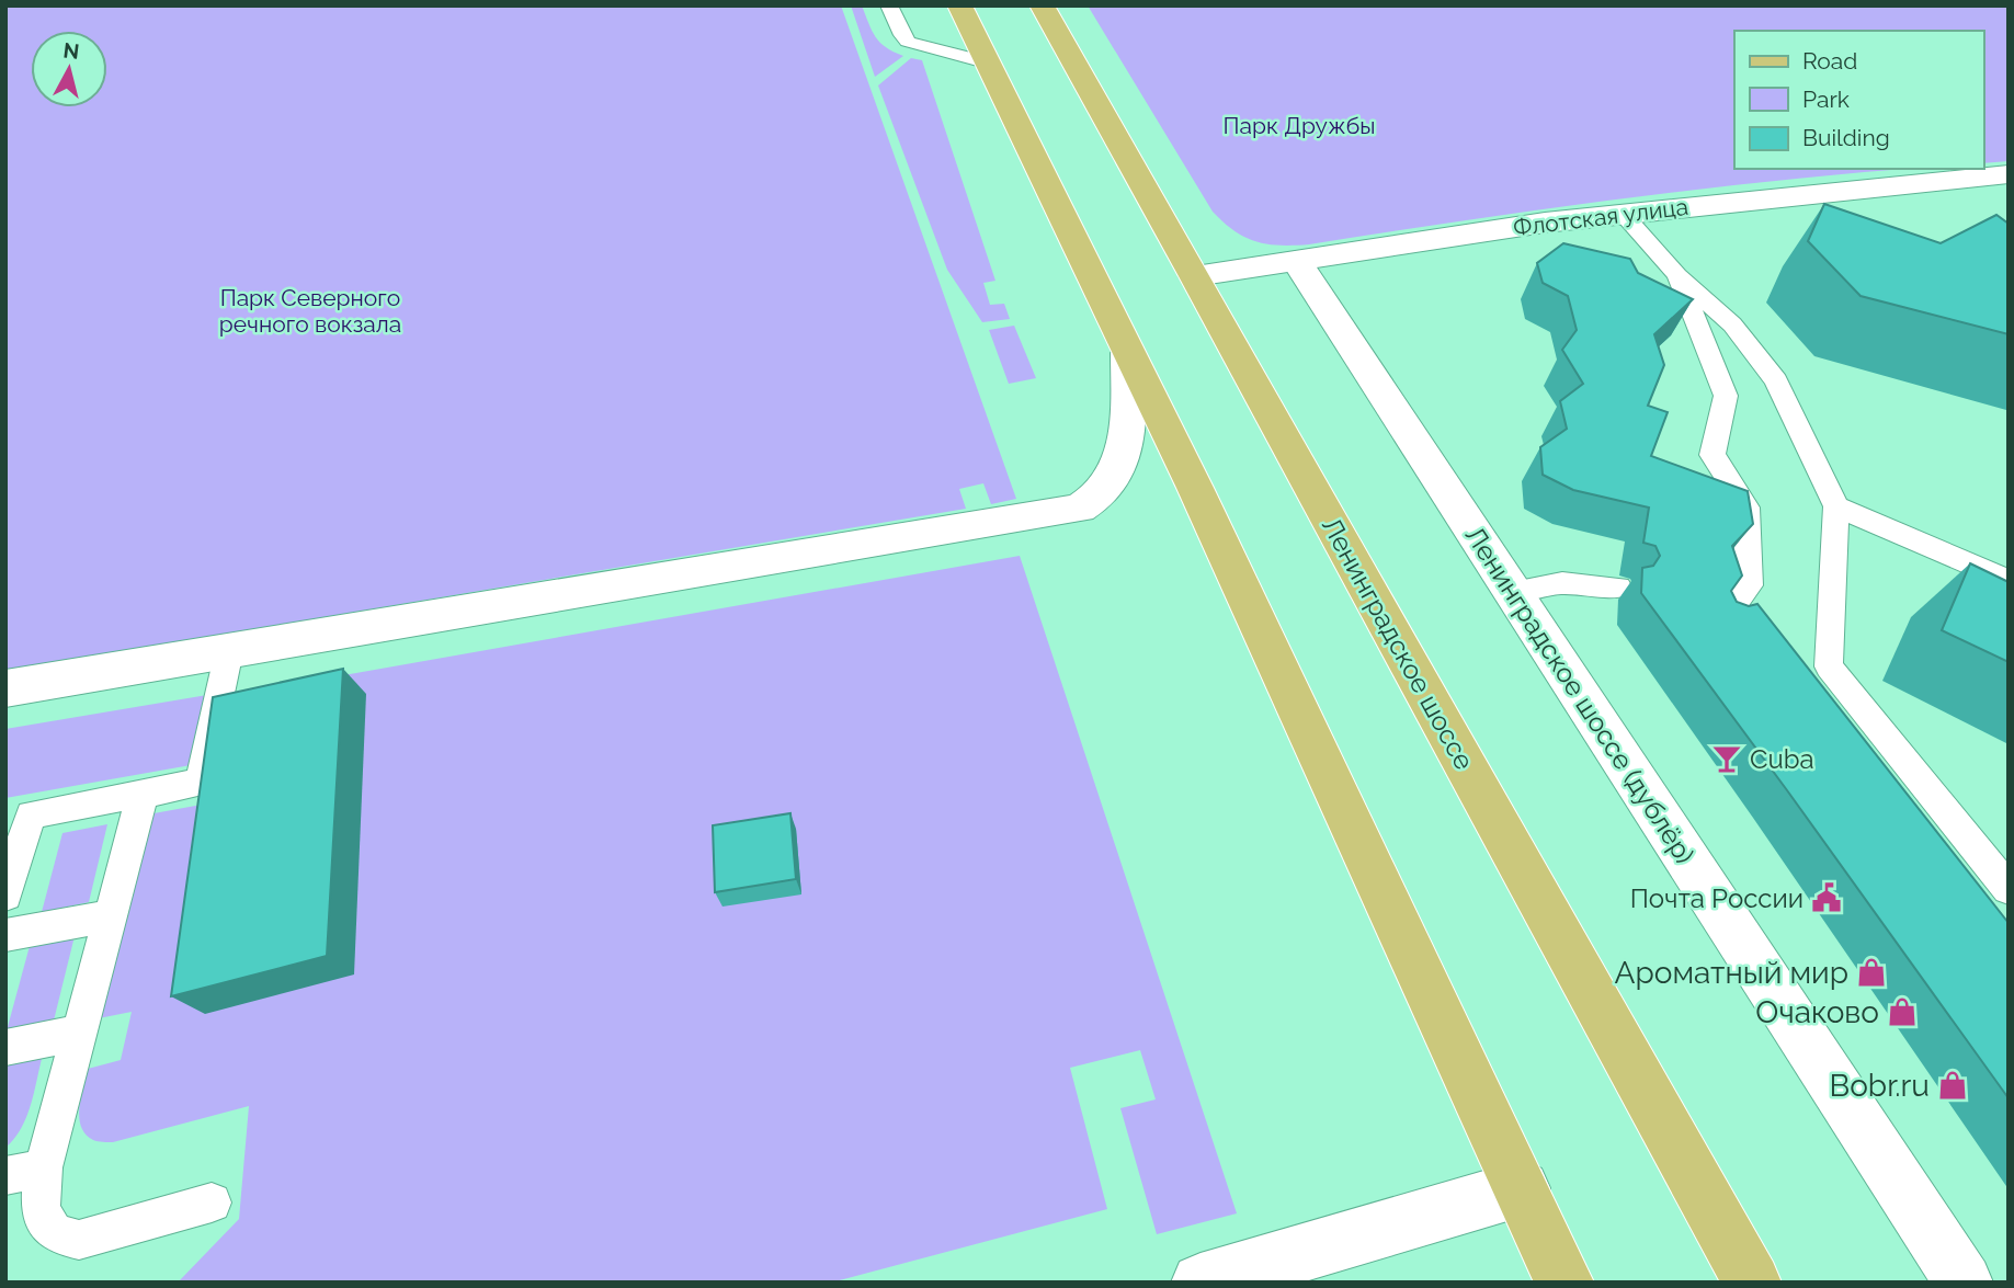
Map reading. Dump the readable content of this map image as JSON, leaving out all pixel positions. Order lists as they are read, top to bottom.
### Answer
{
  "streets": {
    "main road": ["Ленинградское шоссе"],
    "street": ["Флотская улица", "Ленинградское шоссе (дублёр)"]
  },
  "crossings": [
    ["Флотская улица", "Ленинградское шоссе"],
    ["Флотская улица", "Ленинградское шоссе (дублёр)"]
  ],
  "parks": ["Парк Дружбы", "Парк Северного речного вокзала"],
  "places": {
    "bar": ["Cuba"],
    "public building": ["Почта России"],
    "shop": ["Ароматный мир", "Очаково", "Bobr.ru"]
  },
  "legend": ["Road", "Park", "Building"],
  "north": "top"
}
